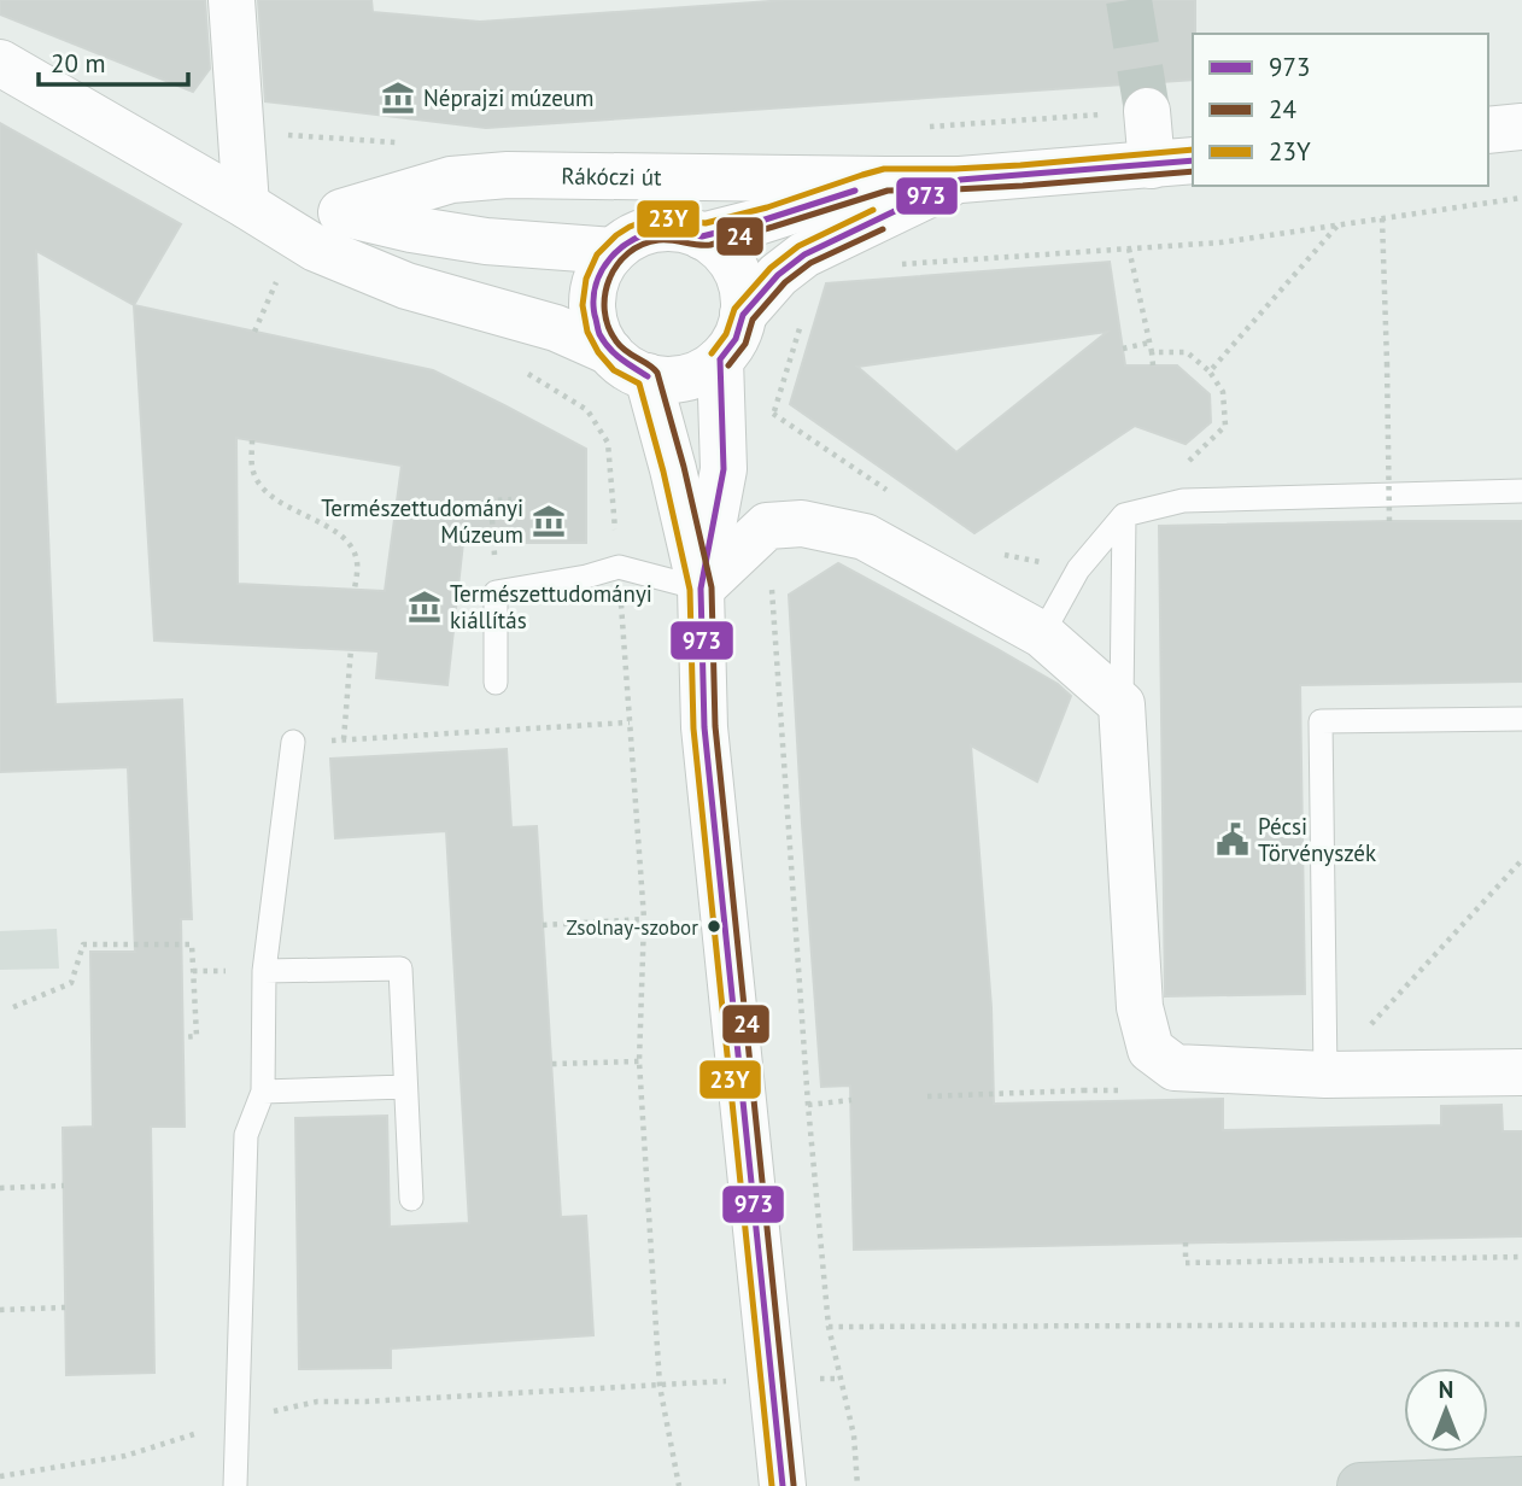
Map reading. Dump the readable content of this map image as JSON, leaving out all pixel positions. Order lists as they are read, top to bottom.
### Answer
{
  "streets": {
    "street": ["Rákóczi út"]
  },
  "places": {
    "museum": ["Néprajzi múzeum", "Természettudományi Múzeum", "Természettudományi kiállítás"],
    "public building": ["Pécsi Törvényszék"],
    "other": ["Zsolnay-szobor"]
  },
  "lines": ["transit line 23Y", "transit line 973", "transit line 24"],
  "legend": ["973", "24", "23Y"],
  "scale_bar": "20 m",
  "north": "top"
}
